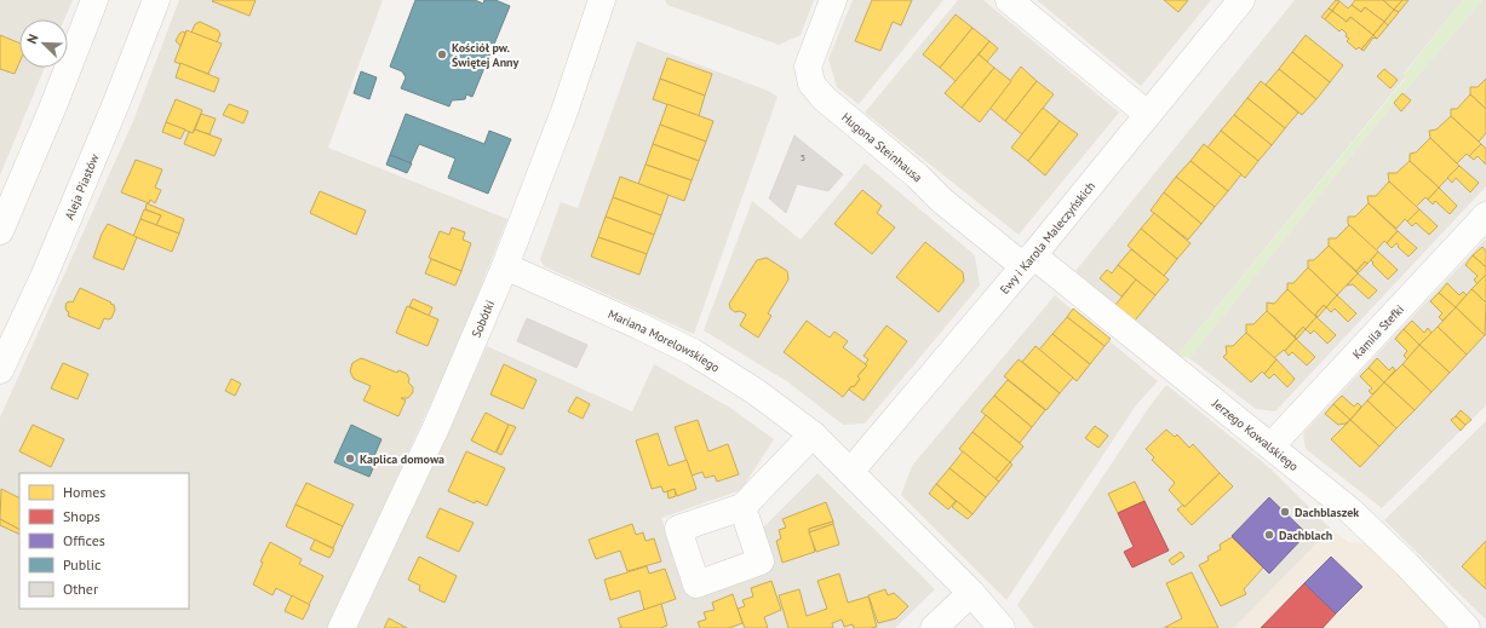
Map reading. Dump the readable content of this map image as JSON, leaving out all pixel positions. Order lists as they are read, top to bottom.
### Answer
{
  "streets": {
    "street": [
      "Hugona Steinhausa",
      "Aleja Piastów",
      "Ewy i Karola Maleczyńskich",
      "Sobótki",
      "Kamila Stefki",
      "Mariana Morelowskiego",
      "Jerzego Kowalskiego"
    ]
  },
  "crossings": [
    ["Hugona Steinhausa", "Ewy i Karola Maleczyńskich"],
    ["Hugona Steinhausa", "Jerzego Kowalskiego"],
    ["Ewy i Karola Maleczyńskich", "Mariana Morelowskiego"],
    ["Ewy i Karola Maleczyńskich", "Jerzego Kowalskiego"],
    ["Sobótki", "Mariana Morelowskiego"],
    ["Kamila Stefki", "Jerzego Kowalskiego"]
  ],
  "places": [
    "Kościół pw. Świętej Anny",
    "Kaplica domowa",
    "Dachblaszek",
    "Dachblach"
  ],
  "house_numbers": ["5"],
  "legend": [
    "Homes",
    "Shops",
    "Offices",
    "Public",
    "Other"
  ],
  "north": "top left"
}
